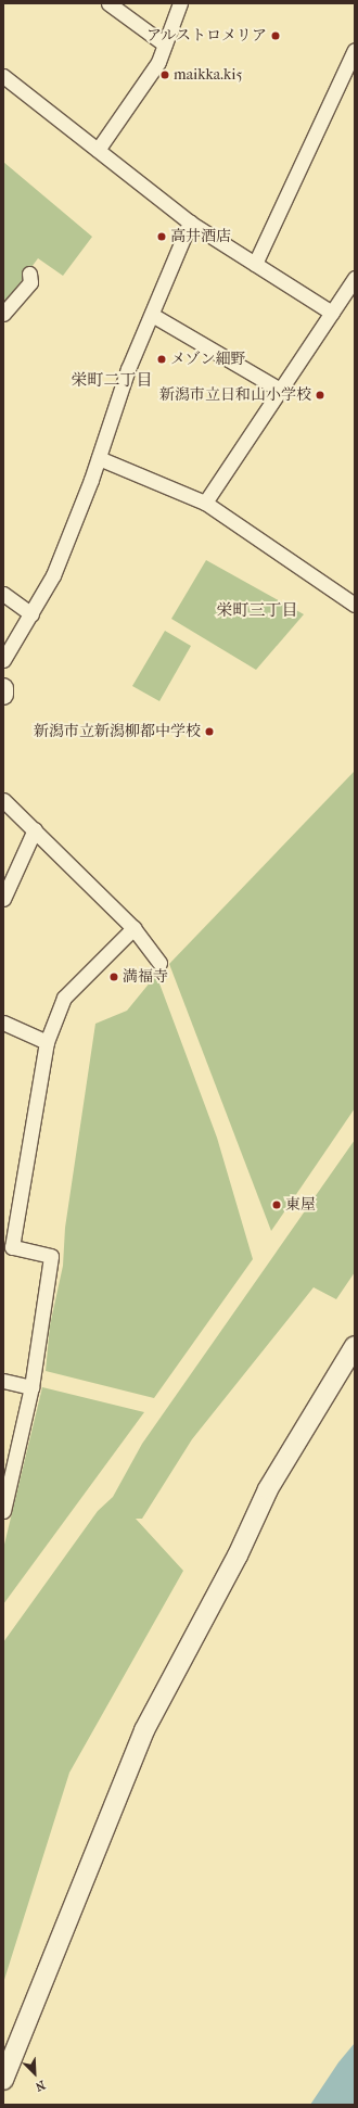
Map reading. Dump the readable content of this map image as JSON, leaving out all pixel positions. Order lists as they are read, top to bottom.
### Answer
{
  "districts": ["栄町二丁目", "栄町三丁目"],
  "places": [
    "アルストロメリア",
    "maikka.ki5",
    "高井酒店",
    "メゾン細野",
    "新潟市立日和山小学校",
    "新潟市立新潟柳都中学校",
    "満福寺",
    "東屋"
  ],
  "north": "bottom right"
}
